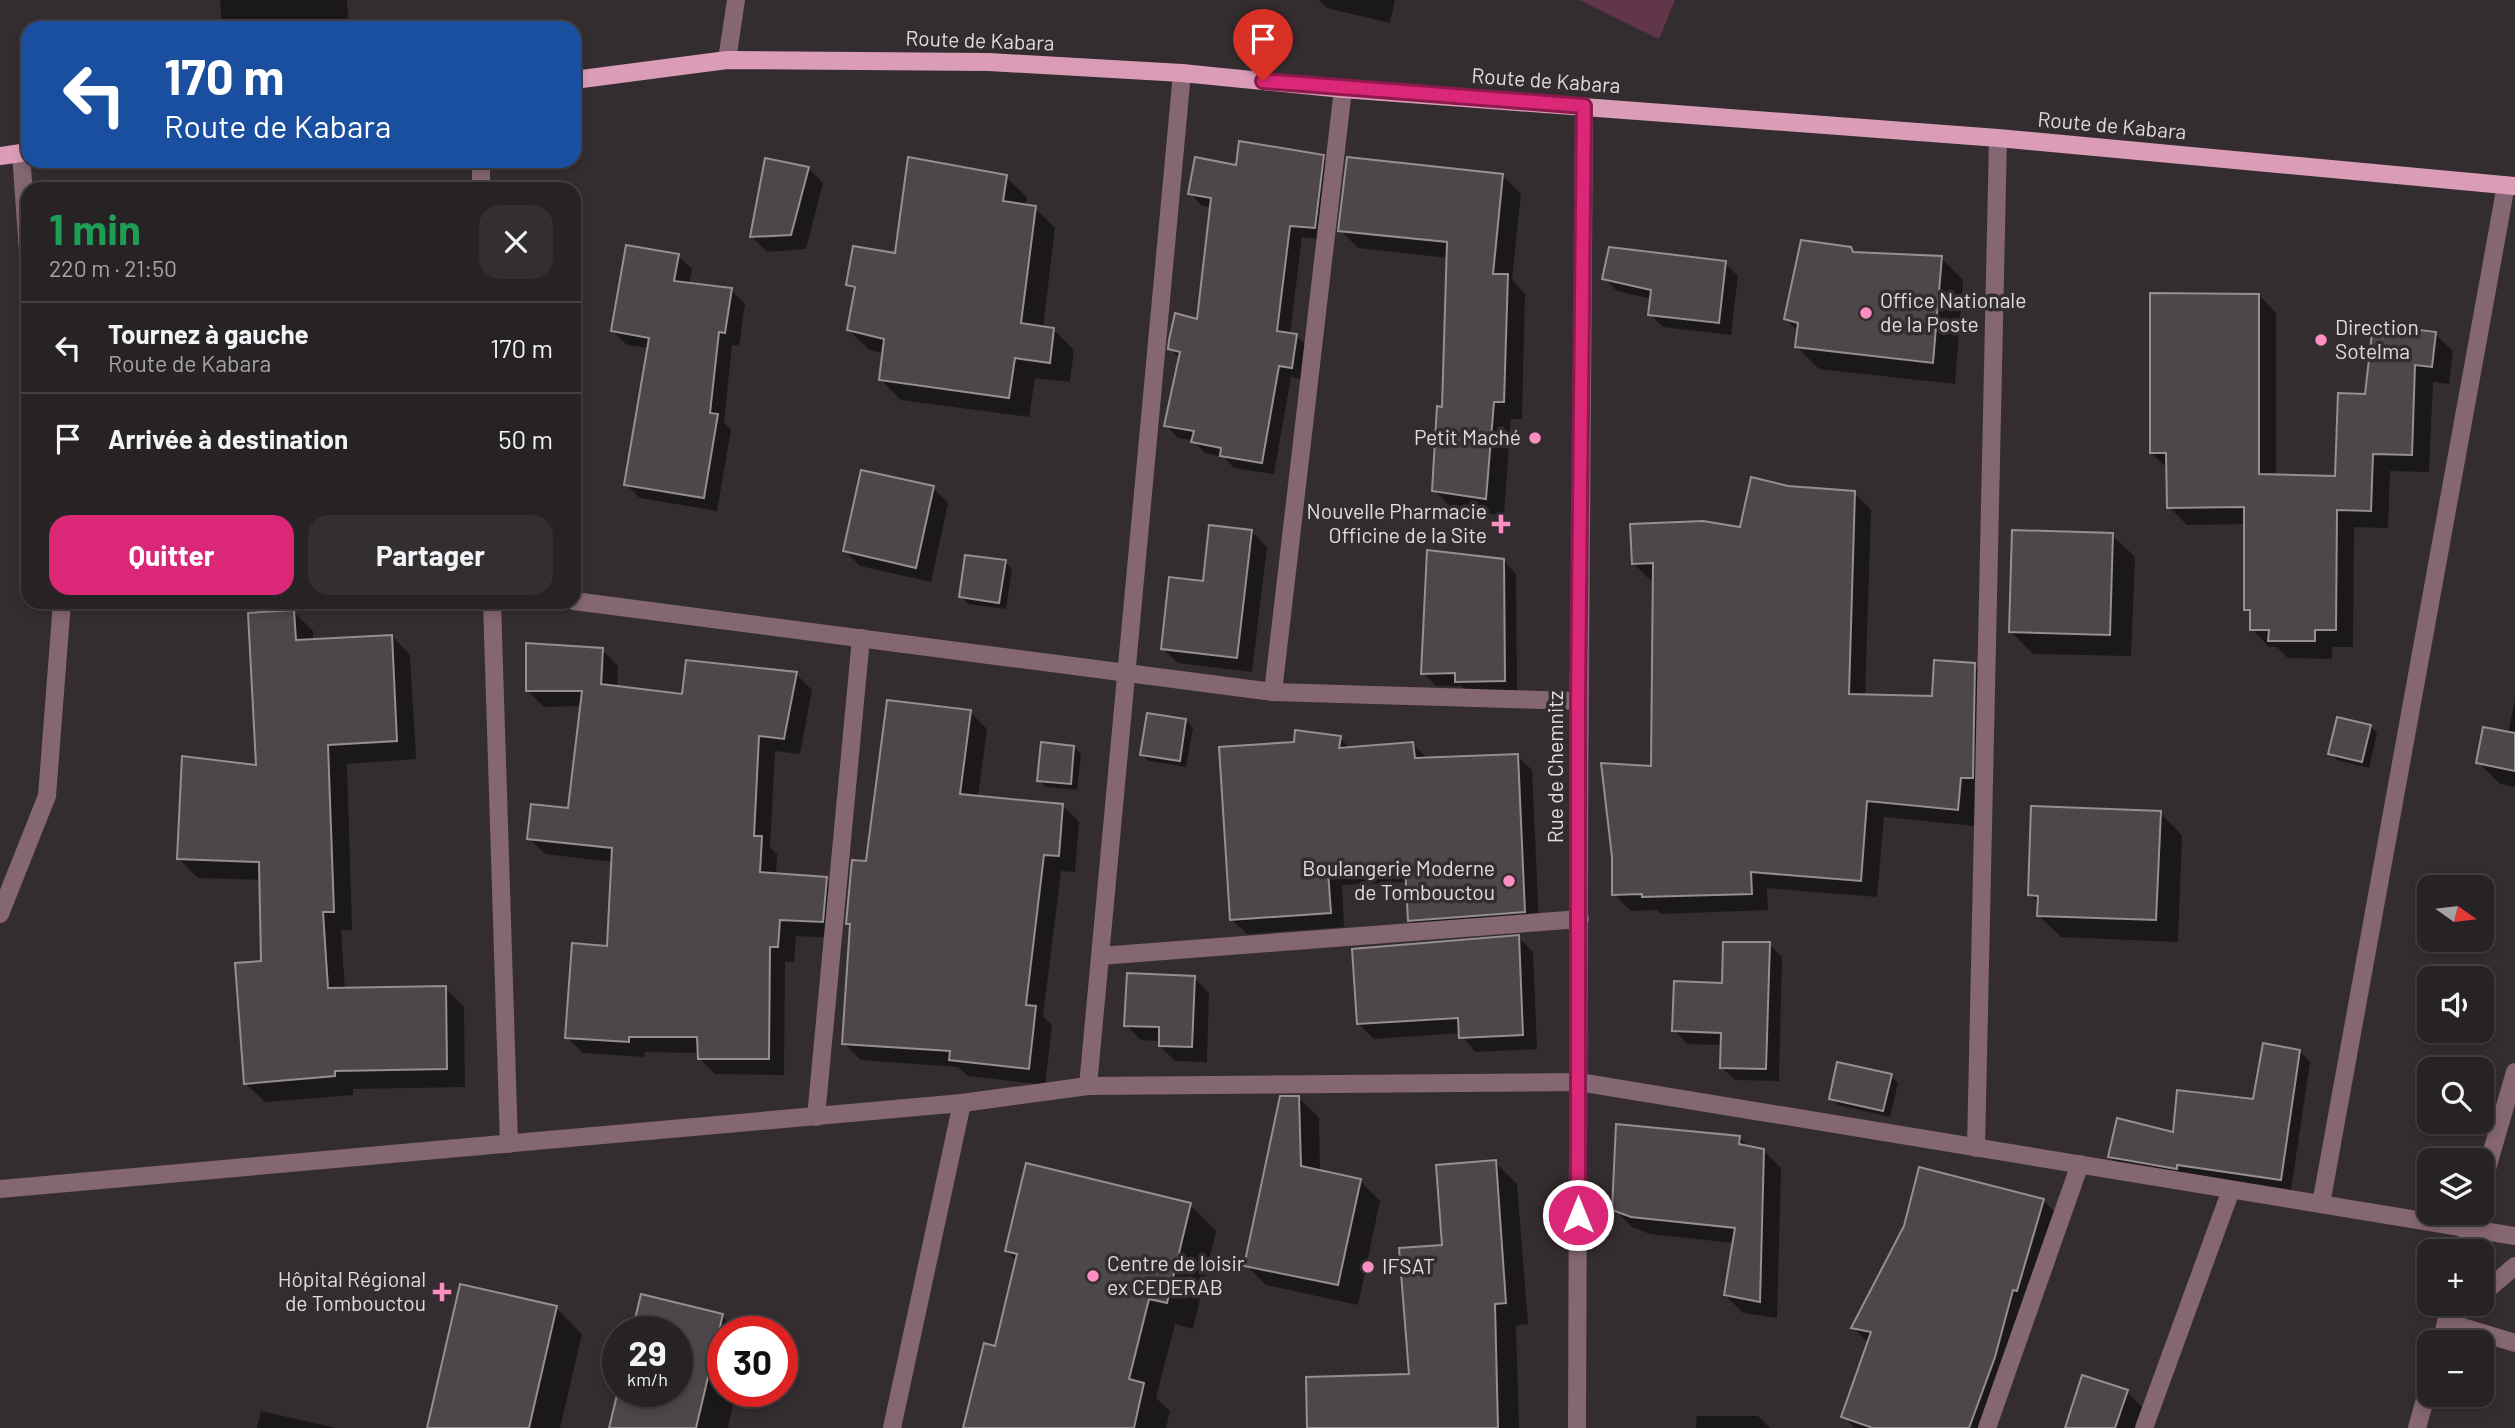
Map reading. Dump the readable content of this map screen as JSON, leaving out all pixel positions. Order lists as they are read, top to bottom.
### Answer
{
  "streets": {
    "main road": ["Route de Kabara"],
    "street": ["Rue de Chemnitz"]
  },
  "crossings": [
    ["Route de Kabara", "Rue de Chemnitz"]
  ],
  "places": {
    "other": [
      "Office Nationale de la Poste",
      "Direction Sotelma",
      "Petit Maché",
      "Boulangerie Moderne de Tombouctou",
      "IFSAT",
      "Centre de loisir ex CEDERAB"
    ],
    "health": ["Nouvelle Pharmacie Officine de la Site", "Hôpital Régional de Tombouctou"]
  },
  "north": "right",
  "page": {
    "turn": ["170 m", "Route de Kabara"],
    "heading": ["1 min", "220 m · 21:50"],
    "list": [
      {
        "name": "Tournez à gauche",
        "note": "Route de Kabara",
        "value": "170 m"
      },
      {
        "name": "Arrivée à destination",
        "value": "50 m"
      }
    ],
    "buttons": ["Quitter", "Partager"],
    "map_buttons": ["+", "−"],
    "speed": "29 km/h",
    "limit": "30"
  }
}
